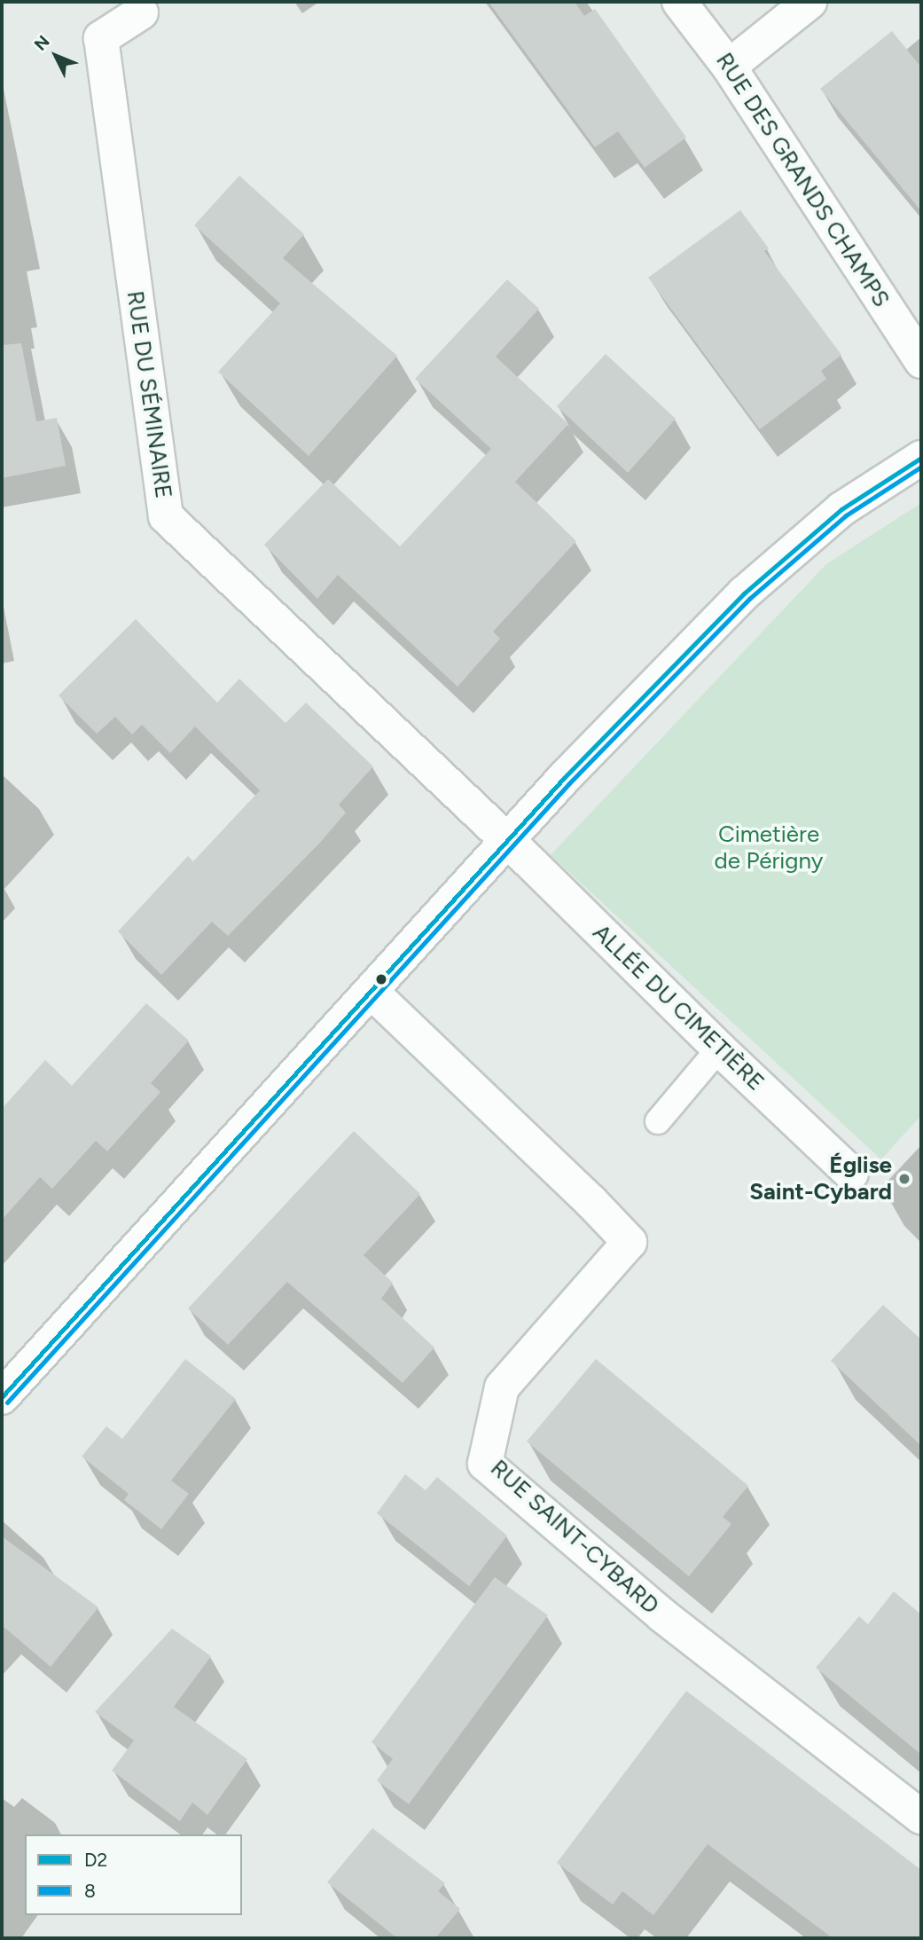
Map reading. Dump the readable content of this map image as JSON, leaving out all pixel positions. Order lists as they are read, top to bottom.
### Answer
{
  "streets": {
    "street": [
      "RUE DES GRANDS CHAMPS",
      "RUE DU SÉMINAIRE",
      "ALLÉE DU CIMETIÈRE",
      "RUE SAINT-CYBARD"
    ]
  },
  "crossings": [
    ["RUE DU SÉMINAIRE", "ALLÉE DU CIMETIÈRE"]
  ],
  "parks": ["Cimetière de Périgny"],
  "places": ["Église Saint-Cybard"],
  "lines": ["transit line D2", "transit line 8"],
  "legend": ["D2", "8"],
  "north": "top left"
}
